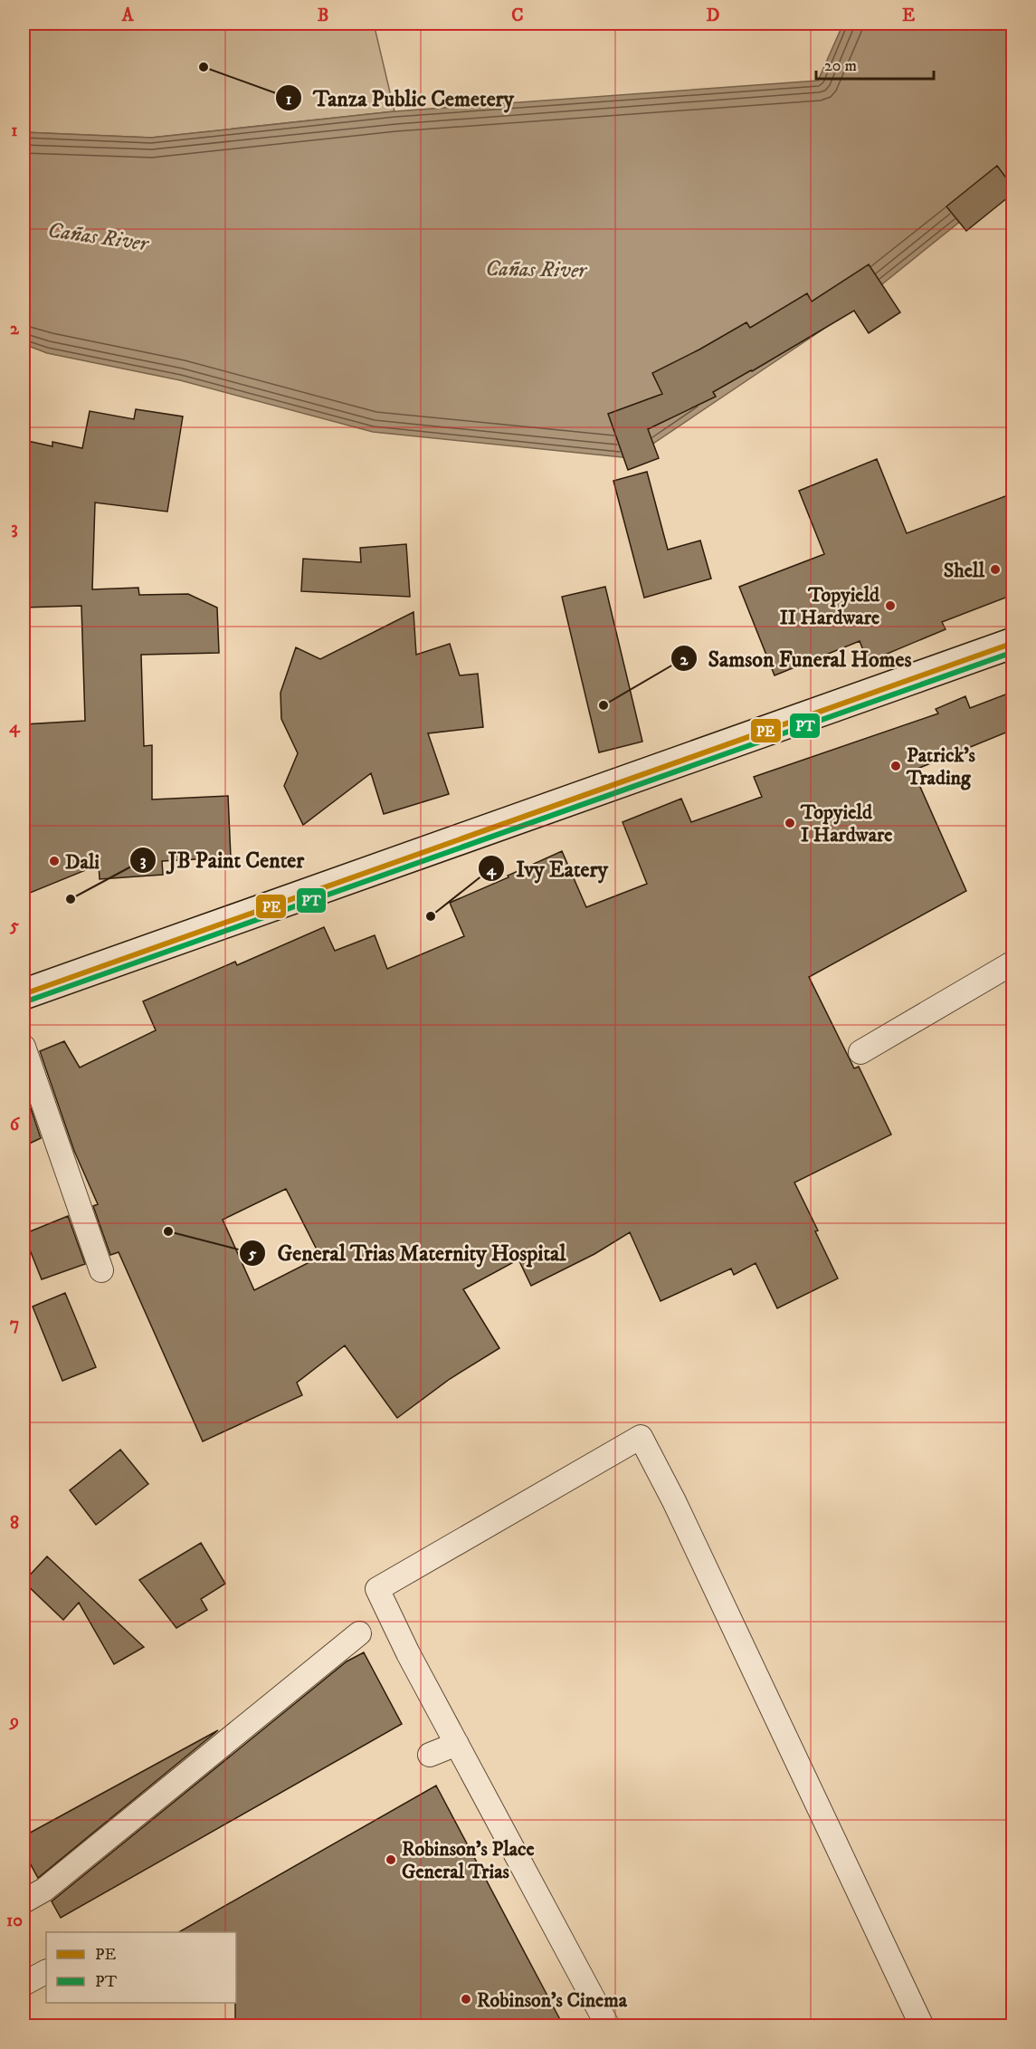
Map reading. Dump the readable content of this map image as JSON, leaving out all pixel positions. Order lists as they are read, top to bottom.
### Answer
{
  "water": ["Cañas River"],
  "places": [
    "Tanza Public Cemetery",
    "Shell",
    "Topyield II Hardware",
    "Samson Funeral Homes",
    "Patrick's Trading",
    "Topyield I Hardware",
    "Dali",
    "JB Paint Center",
    "Ivy Eatery",
    "General Trias Maternity Hospital",
    "Robinson's Place General Trias",
    "Robinson's Cinema"
  ],
  "lines": ["transit line PE", "transit line PT"],
  "legend": ["PE", "PT"],
  "scale_bar": "20 m",
  "grid": {
    "columns": [
      "A",
      "B",
      "C",
      "D",
      "E"
    ],
    "rows": [
      "1",
      "2",
      "3",
      "4",
      "5",
      "6",
      "7",
      "8",
      "9",
      "10"
    ]
  }
}
